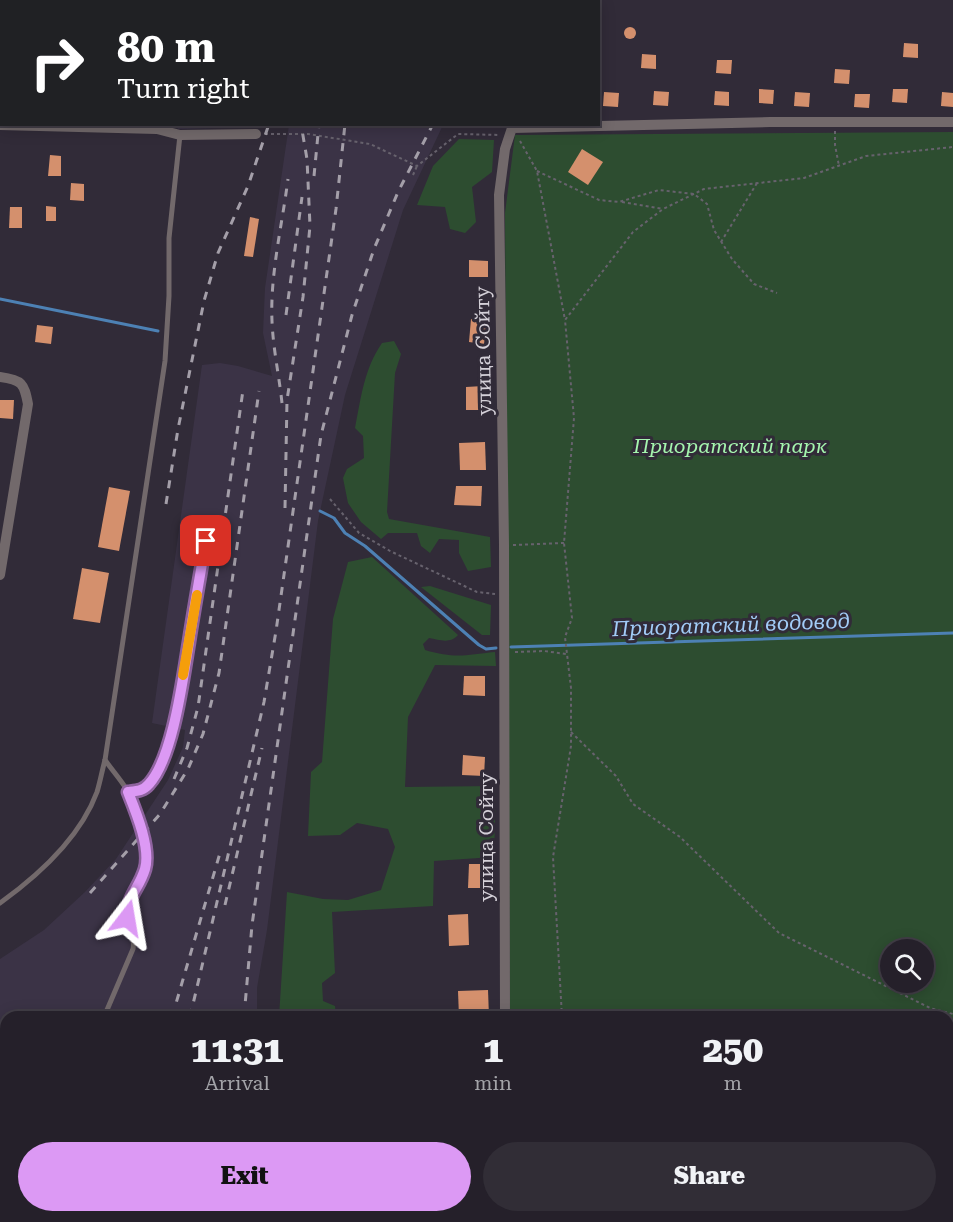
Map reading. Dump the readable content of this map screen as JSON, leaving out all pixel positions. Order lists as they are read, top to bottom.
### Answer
{
  "streets": {
    "street": ["улица Сойту"]
  },
  "water": ["Приоратский водовод"],
  "parks": ["Приоратский парк"],
  "page": {
    "turn": ["80 m", "Turn right"],
    "eta": [
      "11:31",
      "Arrival",
      "1",
      "min",
      "250",
      "m"
    ],
    "buttons": ["Exit", "Share"]
  }
}
